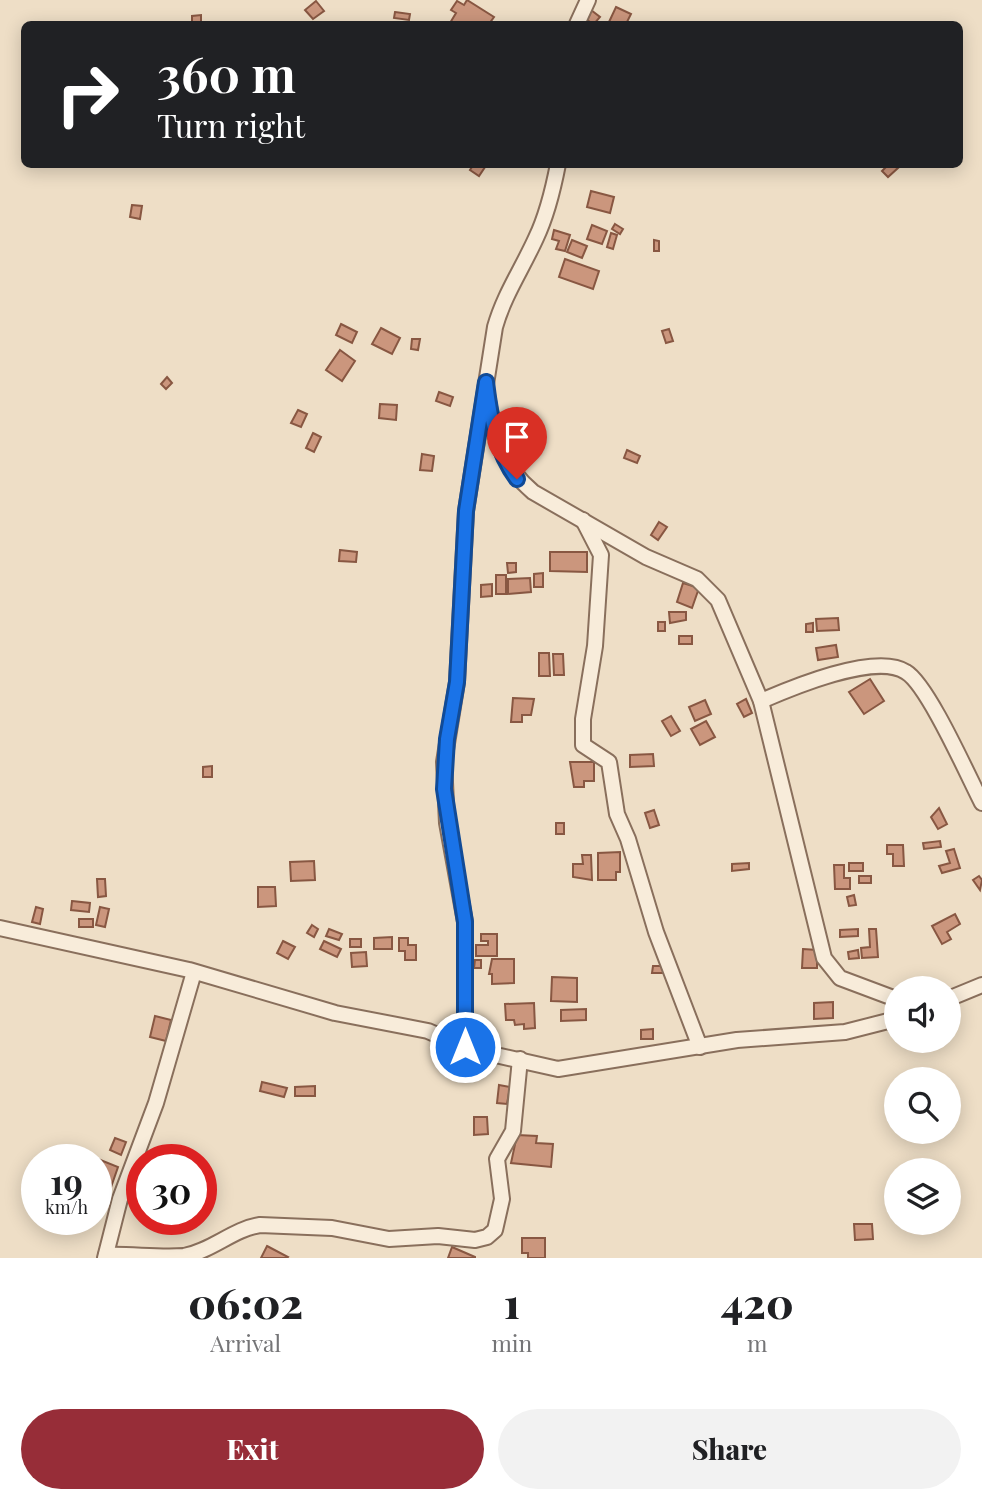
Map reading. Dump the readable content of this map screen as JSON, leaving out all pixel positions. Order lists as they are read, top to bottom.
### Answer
{
  "page": {
    "turn": ["360 m", "Turn right"],
    "speed": "19 km/h",
    "limit": "30",
    "eta": [
      "06:02",
      "Arrival",
      "1",
      "min",
      "420",
      "m"
    ],
    "buttons": ["Exit", "Share"]
  }
}
